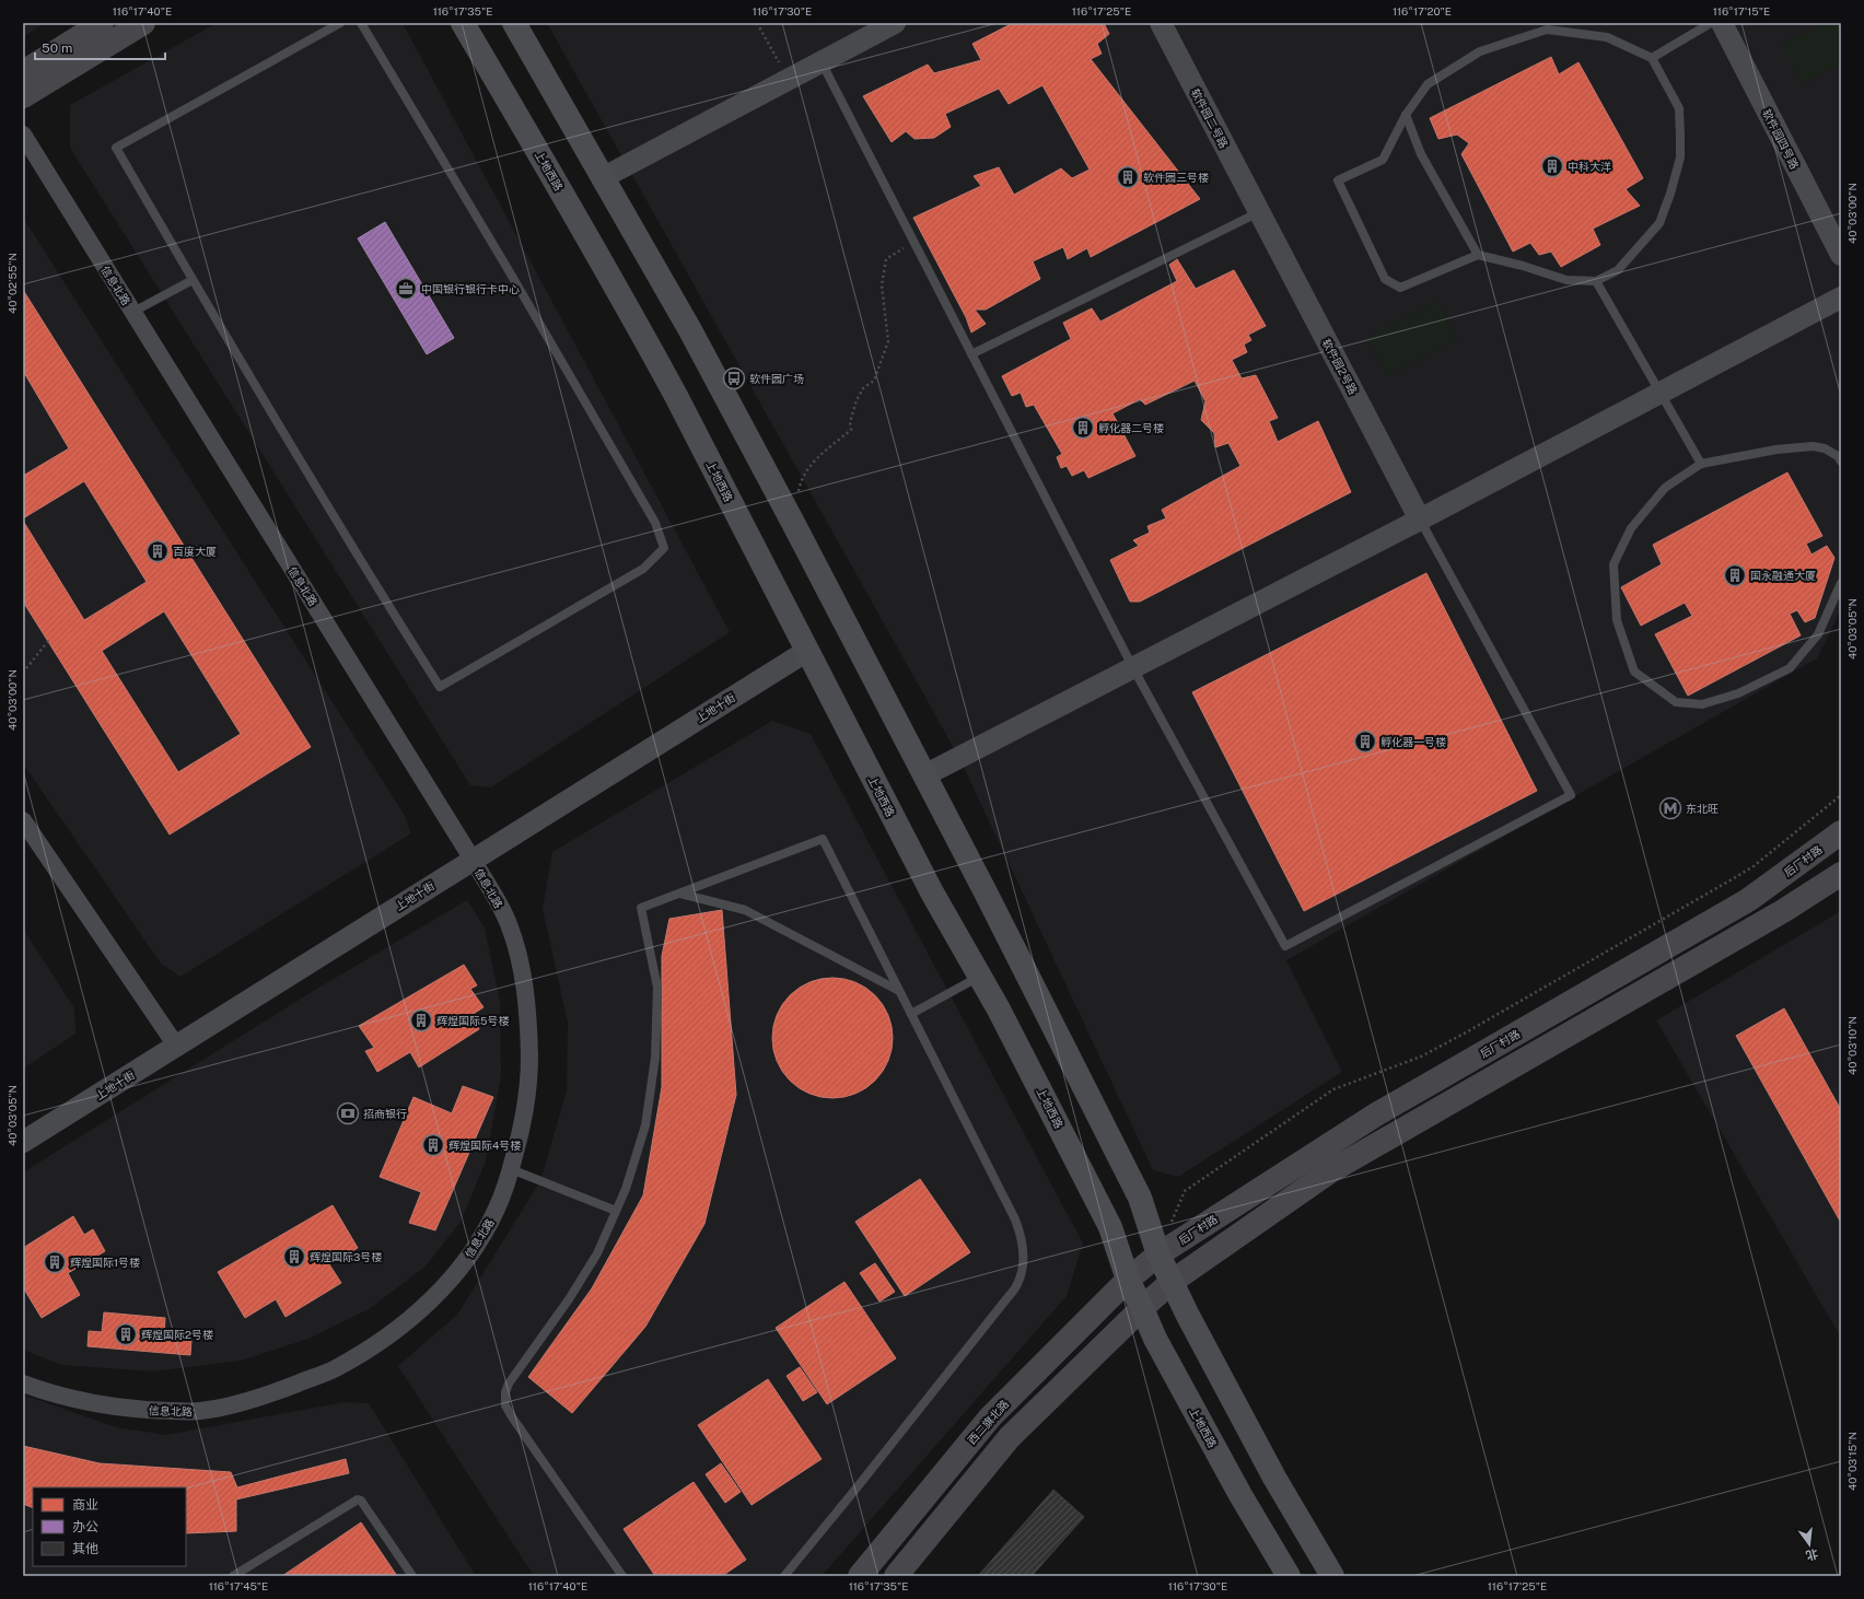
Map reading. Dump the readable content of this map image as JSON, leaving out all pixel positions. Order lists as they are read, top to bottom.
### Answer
{
  "streets": {
    "main road": ["上地西路", "后厂村路", "西二旗北路"],
    "street": [
      "软件园二号路",
      "软件园四号路",
      "信息北路",
      "软件园2号路",
      "上地十街"
    ]
  },
  "crossings": [
    ["软件园二号路", "软件园2号路"],
    ["上地西路", "上地十街"],
    ["上地西路", "后厂村路"],
    ["上地西路", "西二旗北路"],
    ["信息北路", "上地十街"],
    ["后厂村路", "西二旗北路"]
  ],
  "places": {
    "building": [
      "中科大洋",
      "软件园三号楼",
      "孵化器二号楼",
      "百度大厦",
      "国永融通大厦",
      "孵化器一号楼",
      "辉煌国际5号楼",
      "辉煌国际4号楼",
      "辉煌国际3号楼",
      "辉煌国际1号楼",
      "辉煌国际2号楼"
    ],
    "office": ["中国银行银行卡中心"],
    "bus stop": ["软件园广场"],
    "metro station": ["东北旺"],
    "bank": ["招商银行"]
  },
  "legend": ["商业", "办公", "其他"],
  "scale_bar": "50 m",
  "north": "bottom",
  "coordinates": [
    "116°17'40\"E",
    "116°17'35\"E",
    "116°17'30\"E",
    "116°17'25\"E",
    "116°17'20\"E",
    "116°17'15\"E",
    "40°03'00\"N",
    "40°02'55\"N",
    "40°03'05\"N",
    "40°03'10\"N",
    "40°03'15\"N",
    "116°17'45\"E"
  ]
}
